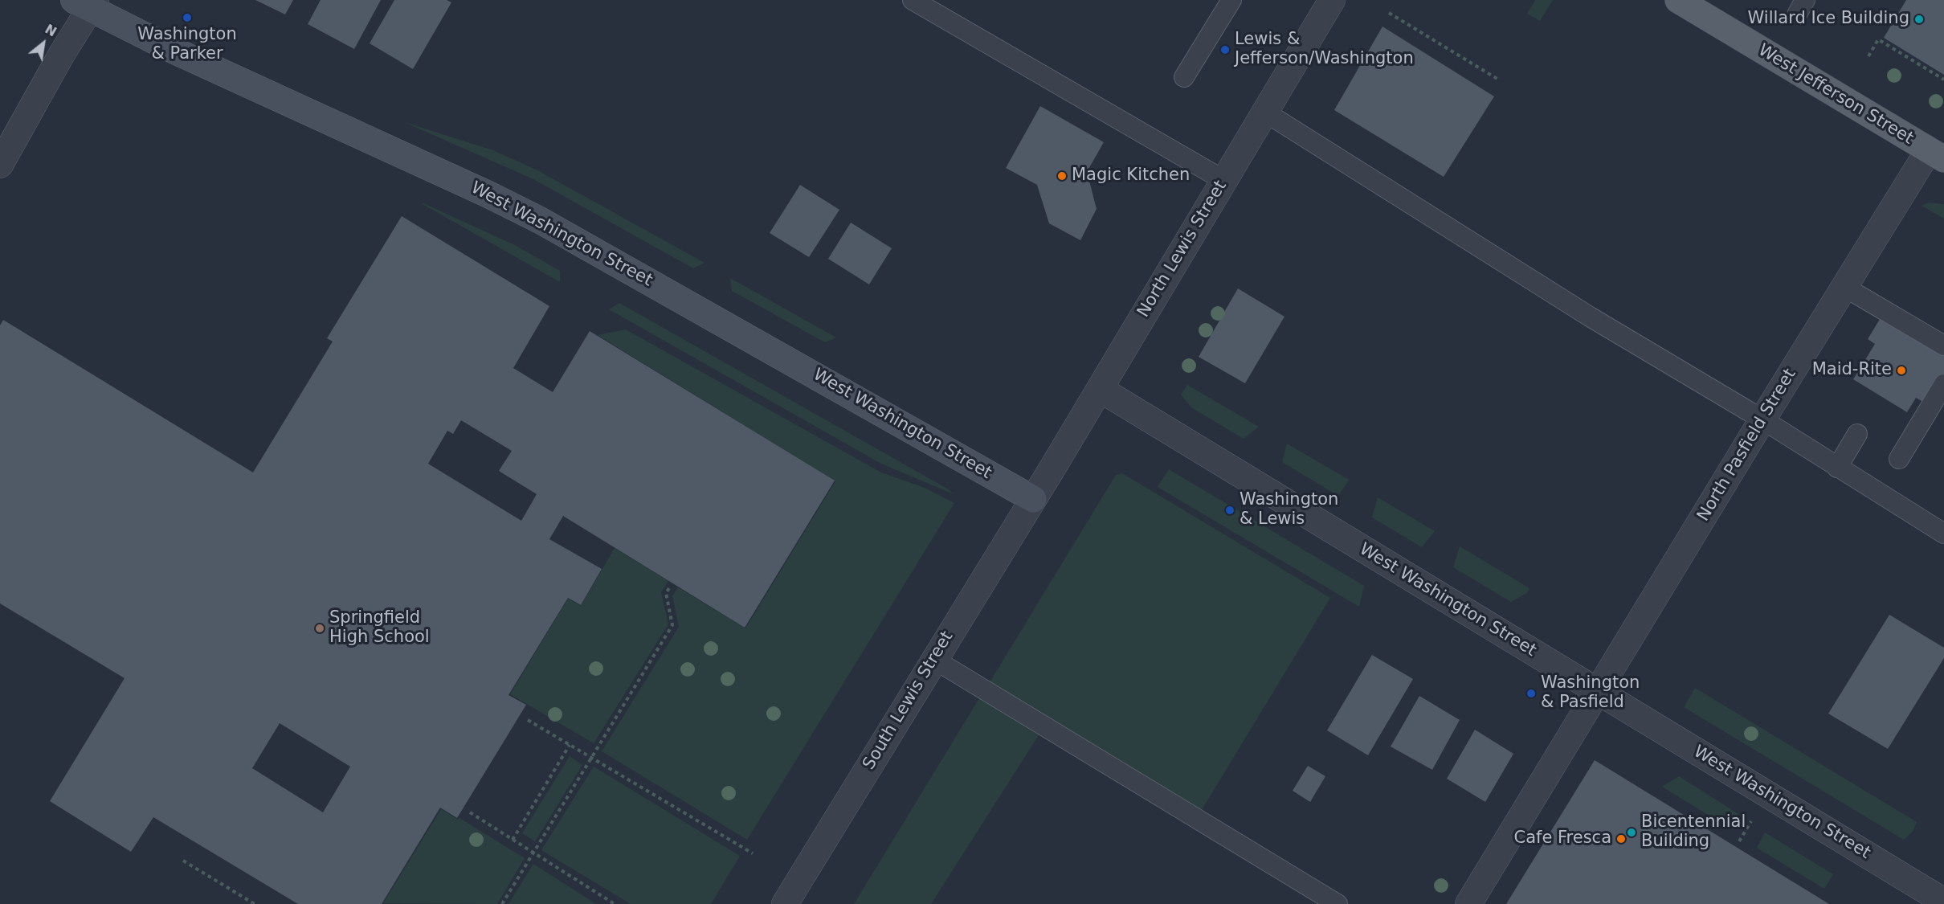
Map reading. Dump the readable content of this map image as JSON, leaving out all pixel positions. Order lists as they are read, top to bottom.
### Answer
{
  "streets": {
    "main road": ["West Jefferson Street"],
    "street": [
      "West Washington Street",
      "North Lewis Street",
      "North Pasfield Street",
      "South Lewis Street"
    ]
  },
  "crossings": [
    ["West Jefferson Street", "North Pasfield Street"],
    ["West Washington Street", "North Lewis Street"],
    ["West Washington Street", "North Pasfield Street"],
    ["West Washington Street", "South Lewis Street"],
    ["North Lewis Street", "South Lewis Street"]
  ],
  "places": [
    "Washington & Parker",
    "Willard Ice Building",
    "Lewis & Jefferson/Washington",
    "Magic Kitchen",
    "Maid-Rite",
    "Washington & Lewis",
    "Springfield High School",
    "Washington & Pasfield",
    "Bicentennial Building",
    "Cafe Fresca"
  ],
  "north": "top right"
}
